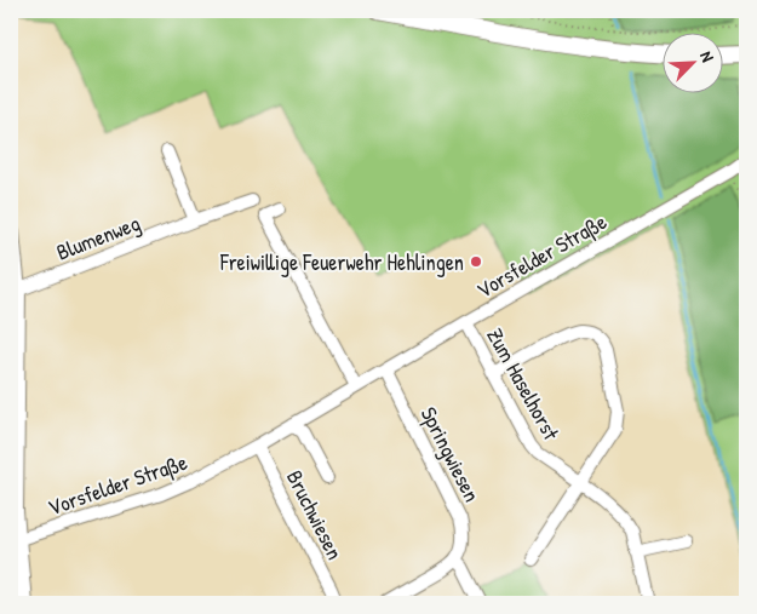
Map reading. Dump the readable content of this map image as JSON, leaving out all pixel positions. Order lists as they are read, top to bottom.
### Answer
{
  "streets": {
    "street": [
      "Blumenweg",
      "Vorsfelder Straße",
      "Zum Haselhorst",
      "Springwiesen",
      "Bruchwiesen"
    ]
  },
  "crossings": [
    ["Vorsfelder Straße", "Zum Haselhorst"],
    ["Vorsfelder Straße", "Springwiesen"],
    ["Vorsfelder Straße", "Bruchwiesen"]
  ],
  "places": ["Freiwillige Feuerwehr Hehlingen"],
  "north": "top right"
}
